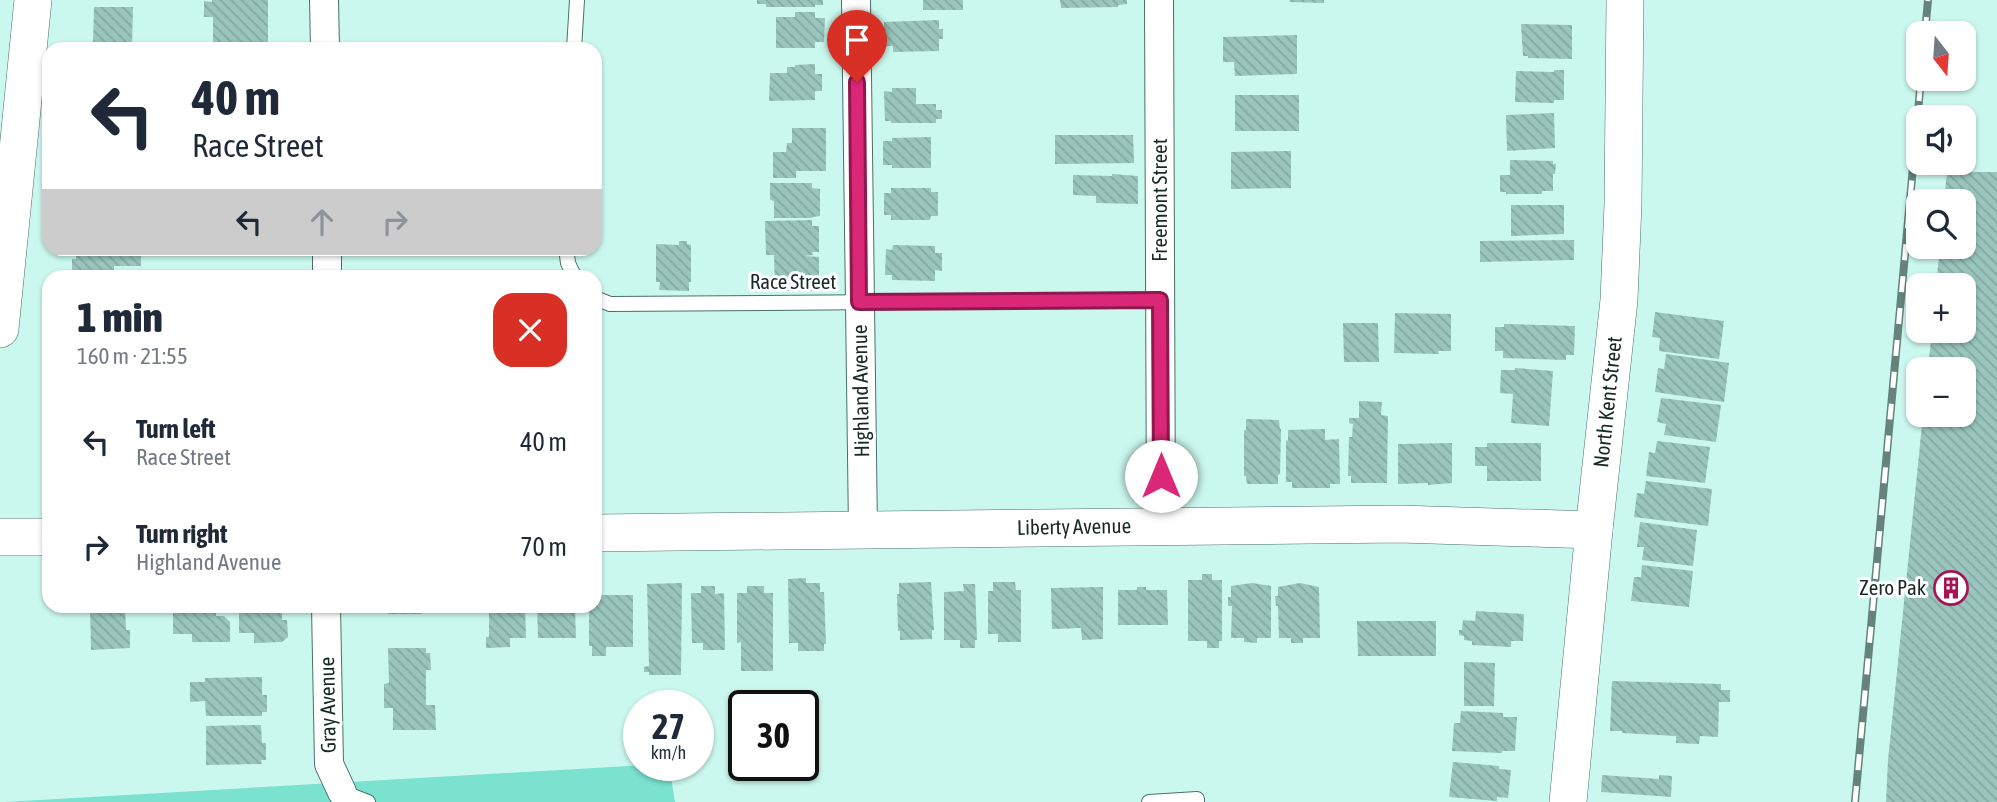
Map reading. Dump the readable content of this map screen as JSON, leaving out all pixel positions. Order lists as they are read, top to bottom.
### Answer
{
  "streets": {
    "street": [
      "Freemont Street",
      "Highland Avenue",
      "North Kent Street",
      "Liberty Avenue",
      "Gray Avenue"
    ],
    "lane": ["Race Street"]
  },
  "crossings": [
    ["Freemont Street", "Race Street"],
    ["Freemont Street", "Liberty Avenue"],
    ["Race Street", "Highland Avenue"],
    ["Highland Avenue", "Liberty Avenue"],
    ["North Kent Street", "Liberty Avenue"]
  ],
  "places": {
    "building": ["Zero Pak"]
  },
  "north": "bottom",
  "page": {
    "map_buttons": ["+", "−"],
    "turn": ["40 m", "Race Street"],
    "heading": ["1 min", "160 m · 21:55"],
    "list": [
      {
        "name": "Turn left",
        "note": "Race Street",
        "value": "40 m"
      },
      {
        "name": "Turn right",
        "note": "Highland Avenue",
        "value": "70 m"
      }
    ],
    "speed": "27 km/h",
    "limit": "30"
  }
}
